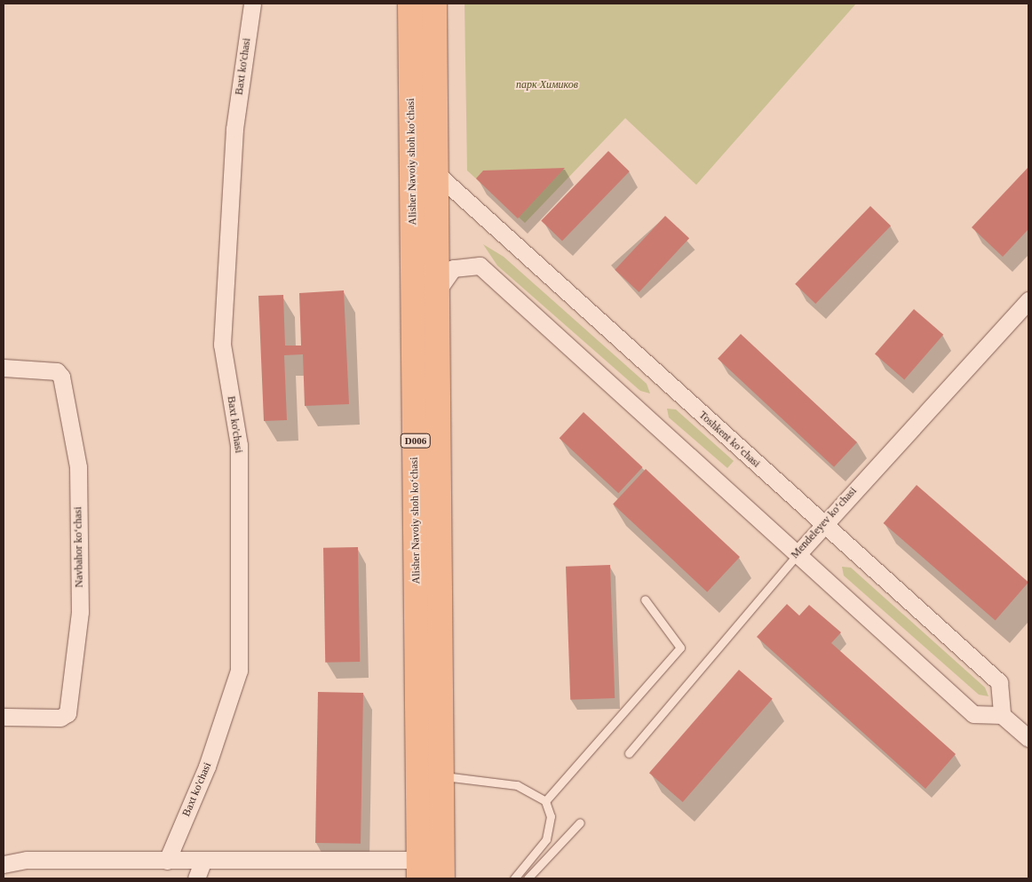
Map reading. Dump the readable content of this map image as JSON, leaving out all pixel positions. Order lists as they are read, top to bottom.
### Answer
{
  "streets": {
    "main road": ["Alisher Navoiy shoh koʻchasi", "D006"],
    "street": [
      "Baxt ko'chasi",
      "Toshkent ko‘chasi",
      "Mendeleyev ko‘chasi",
      "Navbahor ko‘chasi"
    ]
  },
  "crossings": [
    ["Toshkent ko‘chasi", "D006"],
    ["Toshkent ko‘chasi", "Mendeleyev ko‘chasi"]
  ],
  "parks": ["парк Химиков"]
}
